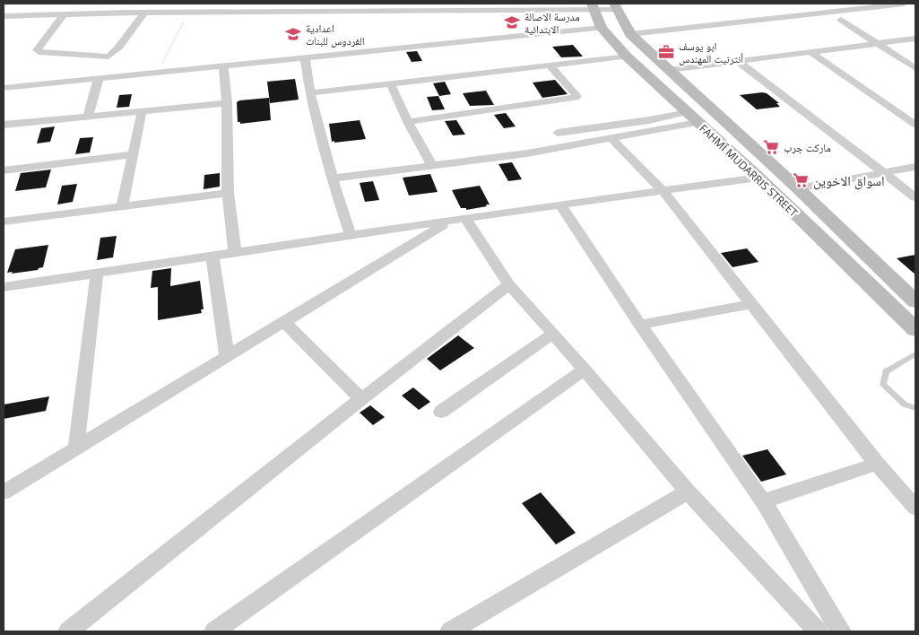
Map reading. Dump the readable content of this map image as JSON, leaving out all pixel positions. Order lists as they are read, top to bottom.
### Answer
{
  "streets": {
    "street": ["FAHMĪ MUDARRIS STREET"]
  },
  "places": {
    "school or university": ["مدرسة الاصالة الابتدائية", "اعدادية الفردوس للبنات"],
    "office": ["ابو يوسف أنترنيت المهندس"],
    "supermarket": ["ماركت جرب", "اسواق الاخوين"]
  }
}
